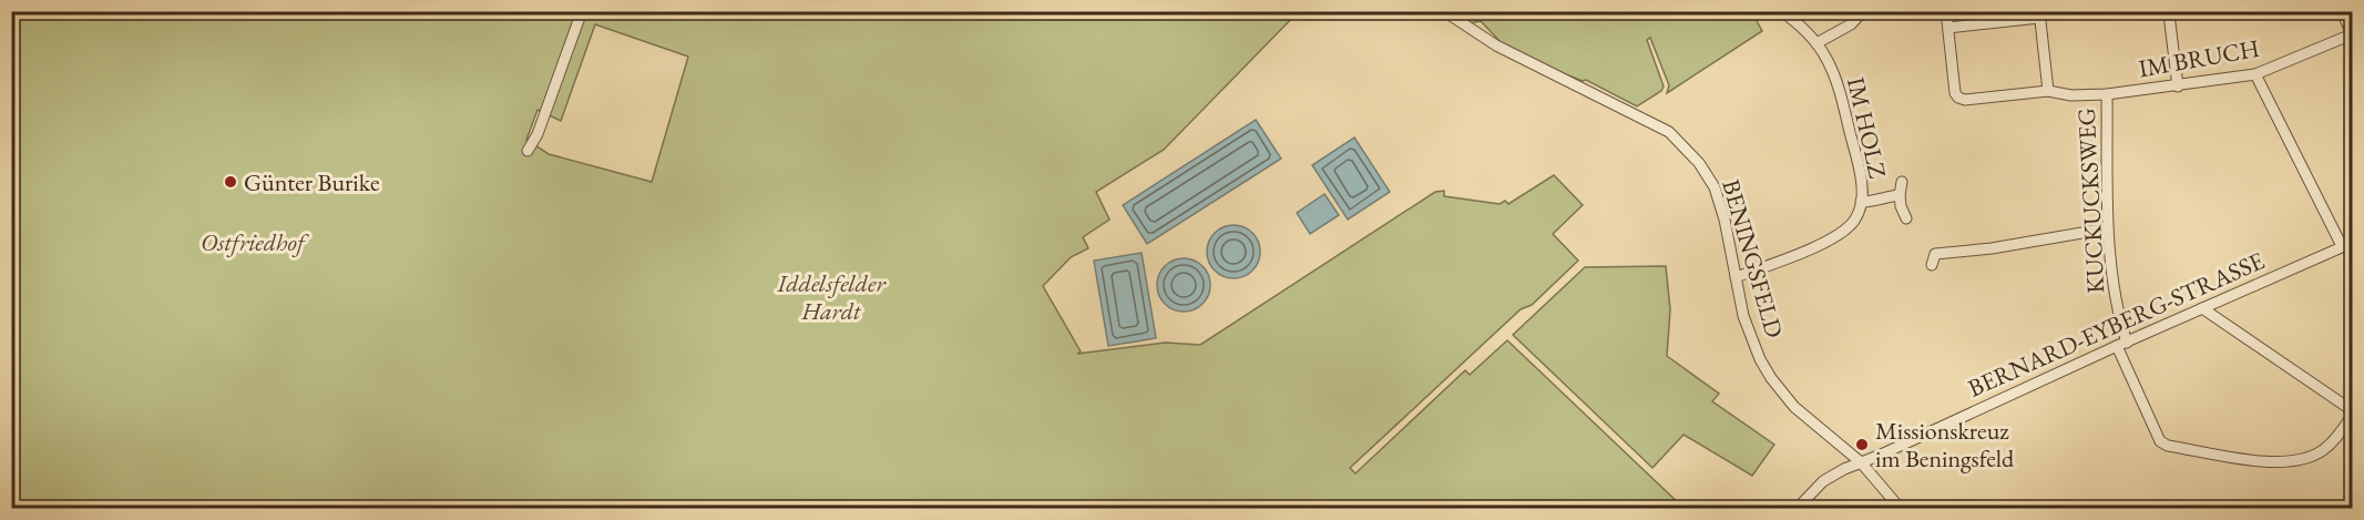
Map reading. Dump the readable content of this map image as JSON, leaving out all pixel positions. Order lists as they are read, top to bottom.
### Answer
{
  "streets": {
    "street": [
      "IM BRUCH",
      "IM HOLZ",
      "KUCKUCKSWEG",
      "BENINGSFELD",
      "BERNARD-EYBERG-STRASSE"
    ]
  },
  "crossings": [
    ["IM BRUCH", "KUCKUCKSWEG"],
    ["IM HOLZ", "BENINGSFELD"],
    ["KUCKUCKSWEG", "BERNARD-EYBERG-STRASSE"],
    ["BENINGSFELD", "BERNARD-EYBERG-STRASSE"]
  ],
  "parks": ["Ostfriedhof", "Iddelsfelder Hardt"],
  "places": ["Günter Burike", "Missionskreuz im Beningsfeld"]
}
